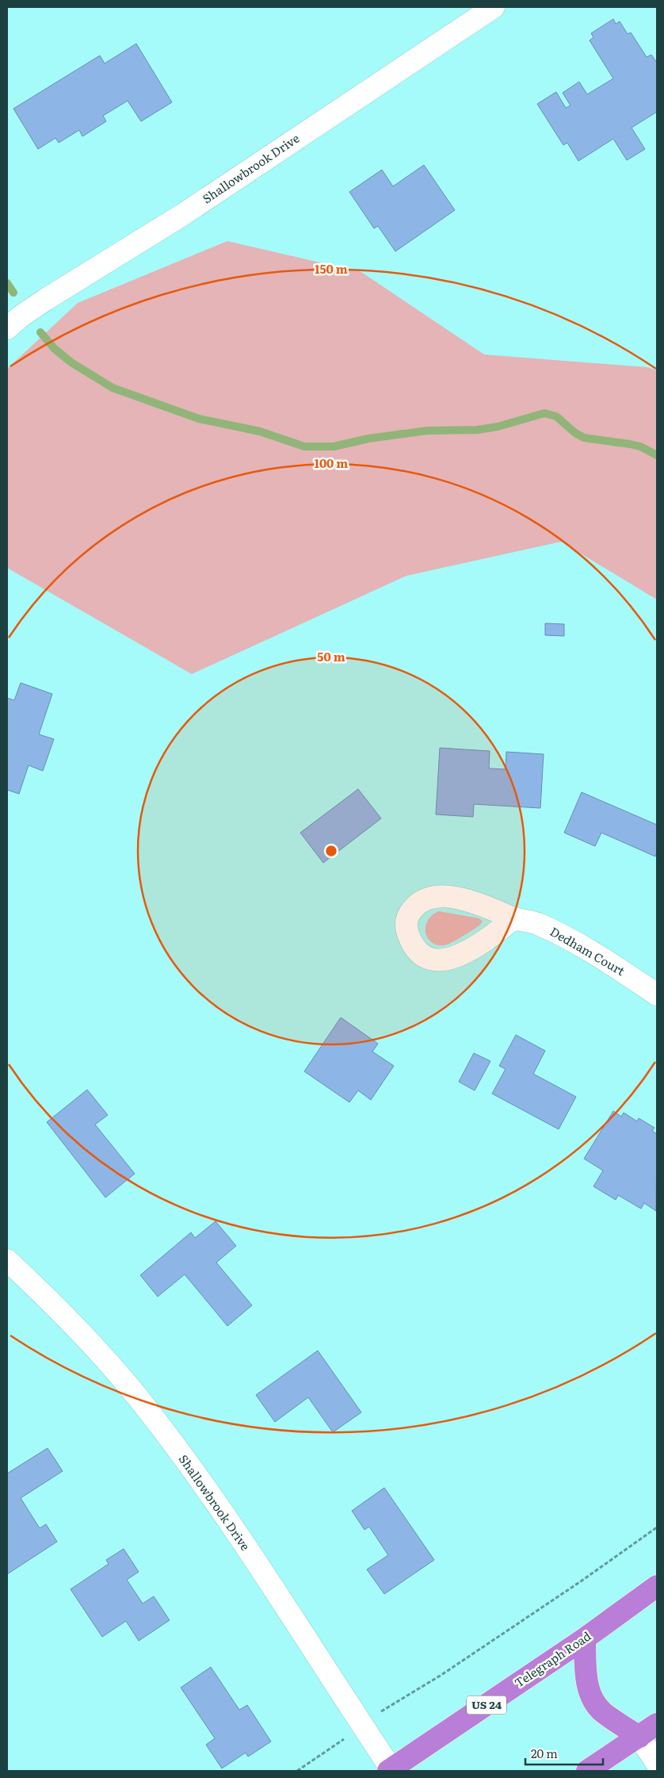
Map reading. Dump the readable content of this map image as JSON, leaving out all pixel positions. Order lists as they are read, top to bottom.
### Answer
{
  "streets": {
    "highway": ["Telegraph Road", "US 24"],
    "street": ["Shallowbrook Drive", "Dedham Court"]
  },
  "crossings": [
    ["Shallowbrook Drive", "Telegraph Road"]
  ],
  "scale_bar": "20 m",
  "rings": ["150 m", "100 m", "50 m"]
}
